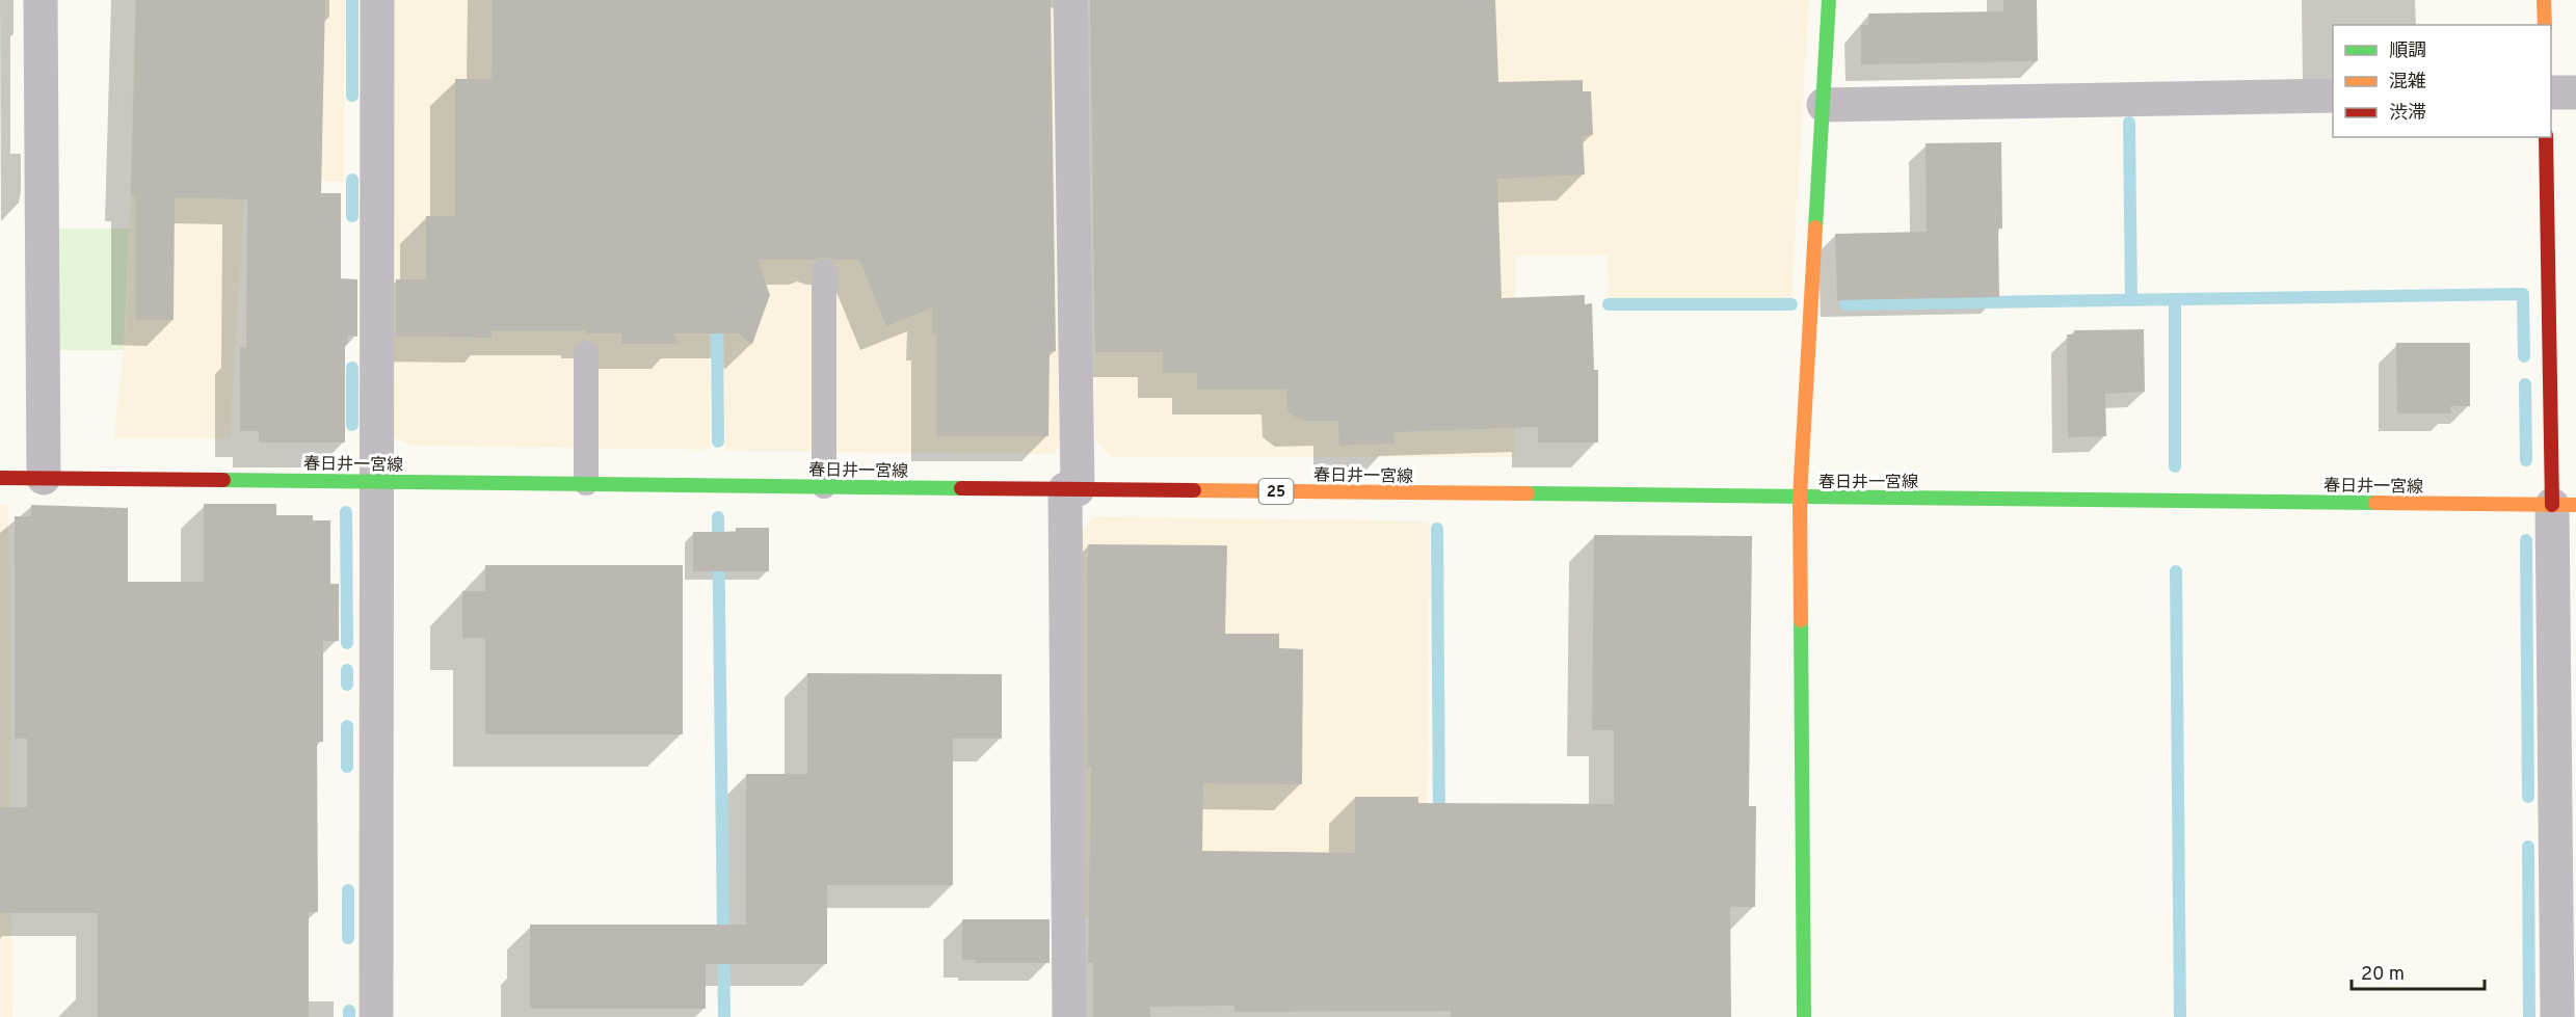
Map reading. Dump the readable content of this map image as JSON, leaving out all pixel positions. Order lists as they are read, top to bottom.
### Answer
{
  "streets": {
    "main road": ["春日井一宮線", "25"]
  },
  "legend": ["順調", "混雑", "渋滞"],
  "scale_bar": "20 m"
}
